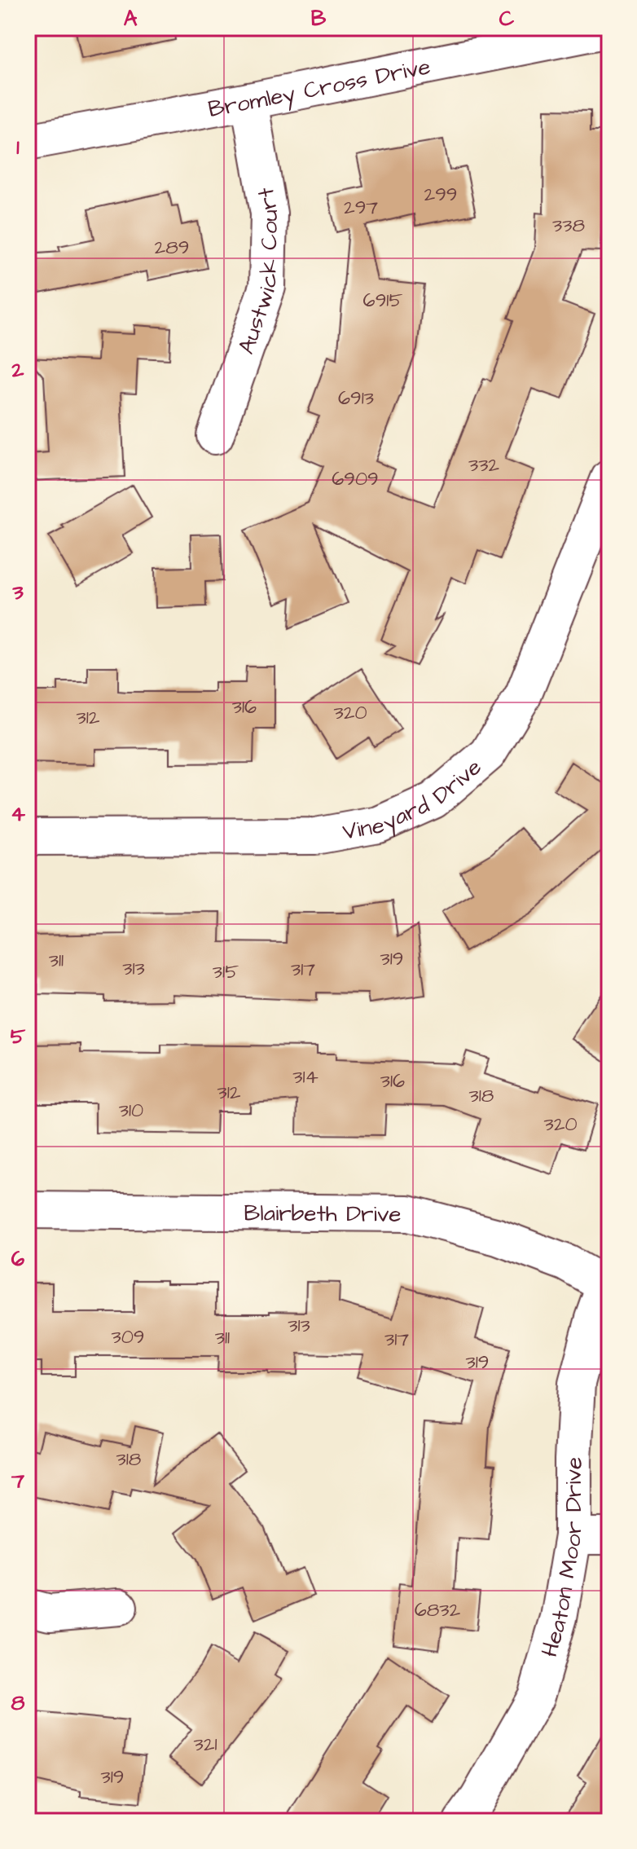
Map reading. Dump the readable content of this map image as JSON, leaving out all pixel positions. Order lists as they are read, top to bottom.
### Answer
{
  "streets": {
    "street": [
      "Bromley Cross Drive",
      "Austwick Court",
      "Vineyard Drive",
      "Blairbeth Drive",
      "Heaton Moor Drive"
    ]
  },
  "crossings": [
    ["Bromley Cross Drive", "Austwick Court"],
    ["Blairbeth Drive", "Heaton Moor Drive"]
  ],
  "house_numbers": [
    "299",
    "297",
    "338",
    "289",
    "6915",
    "6913",
    "332",
    "6909",
    "316",
    "320",
    "312",
    "319",
    "311",
    "313",
    "317",
    "315",
    "314",
    "316",
    "312",
    "318",
    "310",
    "320",
    "313",
    "309",
    "311",
    "317",
    "319",
    "318",
    "6832",
    "321",
    "319"
  ],
  "grid": {
    "columns": ["A", "B", "C"],
    "rows": [
      "1",
      "2",
      "3",
      "4",
      "5",
      "6",
      "7",
      "8"
    ]
  }
}
